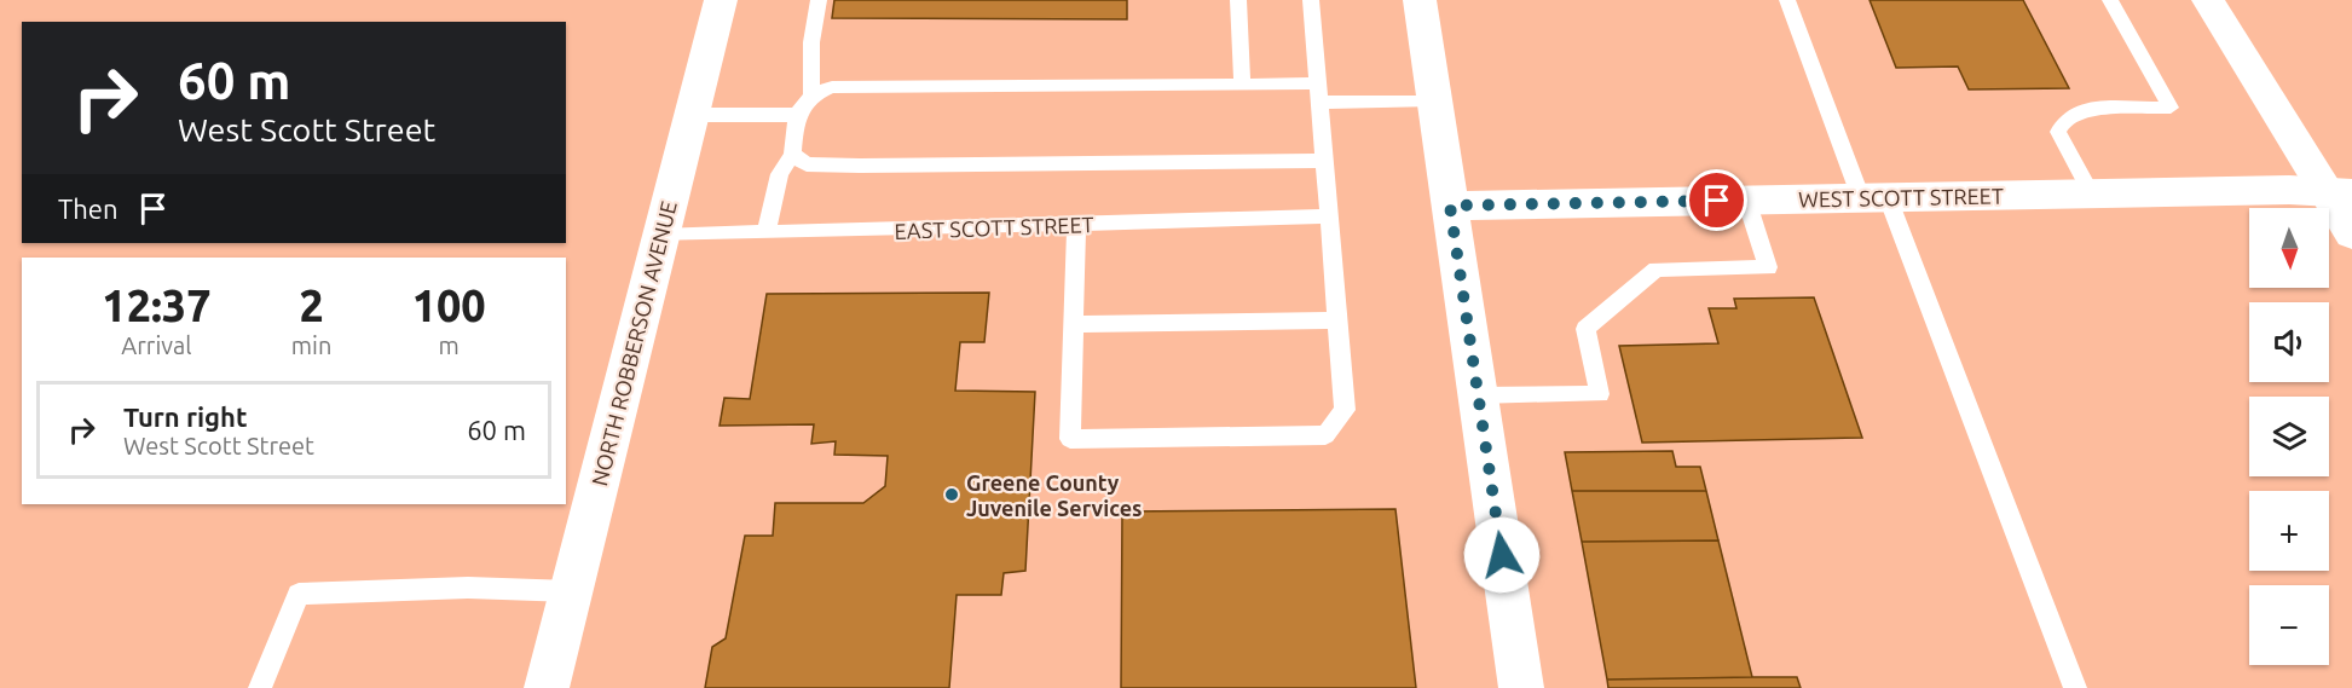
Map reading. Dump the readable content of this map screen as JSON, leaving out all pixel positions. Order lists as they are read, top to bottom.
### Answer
{
  "streets": {
    "street": ["WEST SCOTT STREET", "NORTH ROBBERSON AVENUE"],
    "lane": ["EAST SCOTT STREET"]
  },
  "crossings": [
    ["EAST SCOTT STREET", "NORTH ROBBERSON AVENUE"]
  ],
  "places": ["Greene County Juvenile Services"],
  "north": "bottom",
  "page": {
    "turn": ["60 m", "West Scott Street"],
    "then": "Then",
    "map_buttons": ["+", "−"],
    "eta": [
      "12:37",
      "Arrival",
      "2",
      "min",
      "100",
      "m"
    ],
    "list": [
      {
        "name": "Turn right",
        "note": "West Scott Street",
        "value": "60 m"
      }
    ]
  }
}
